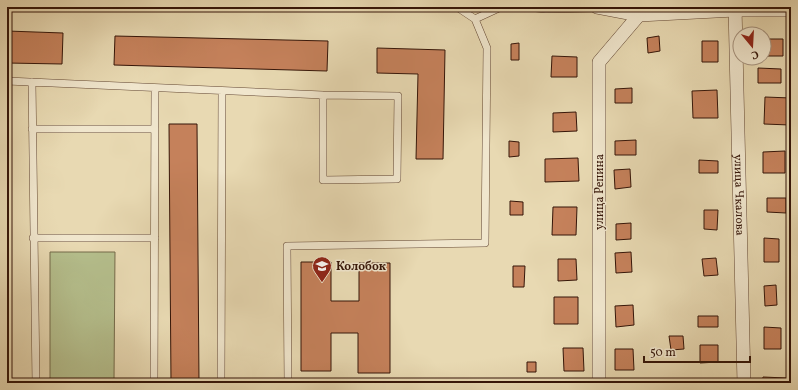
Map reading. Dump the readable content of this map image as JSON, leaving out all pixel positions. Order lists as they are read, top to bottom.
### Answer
{
  "streets": {
    "street": ["улица Репина", "улица Чкалова"]
  },
  "places": {
    "school or university": ["Колобок"]
  },
  "scale_bar": "50 m",
  "north": "bottom"
}
